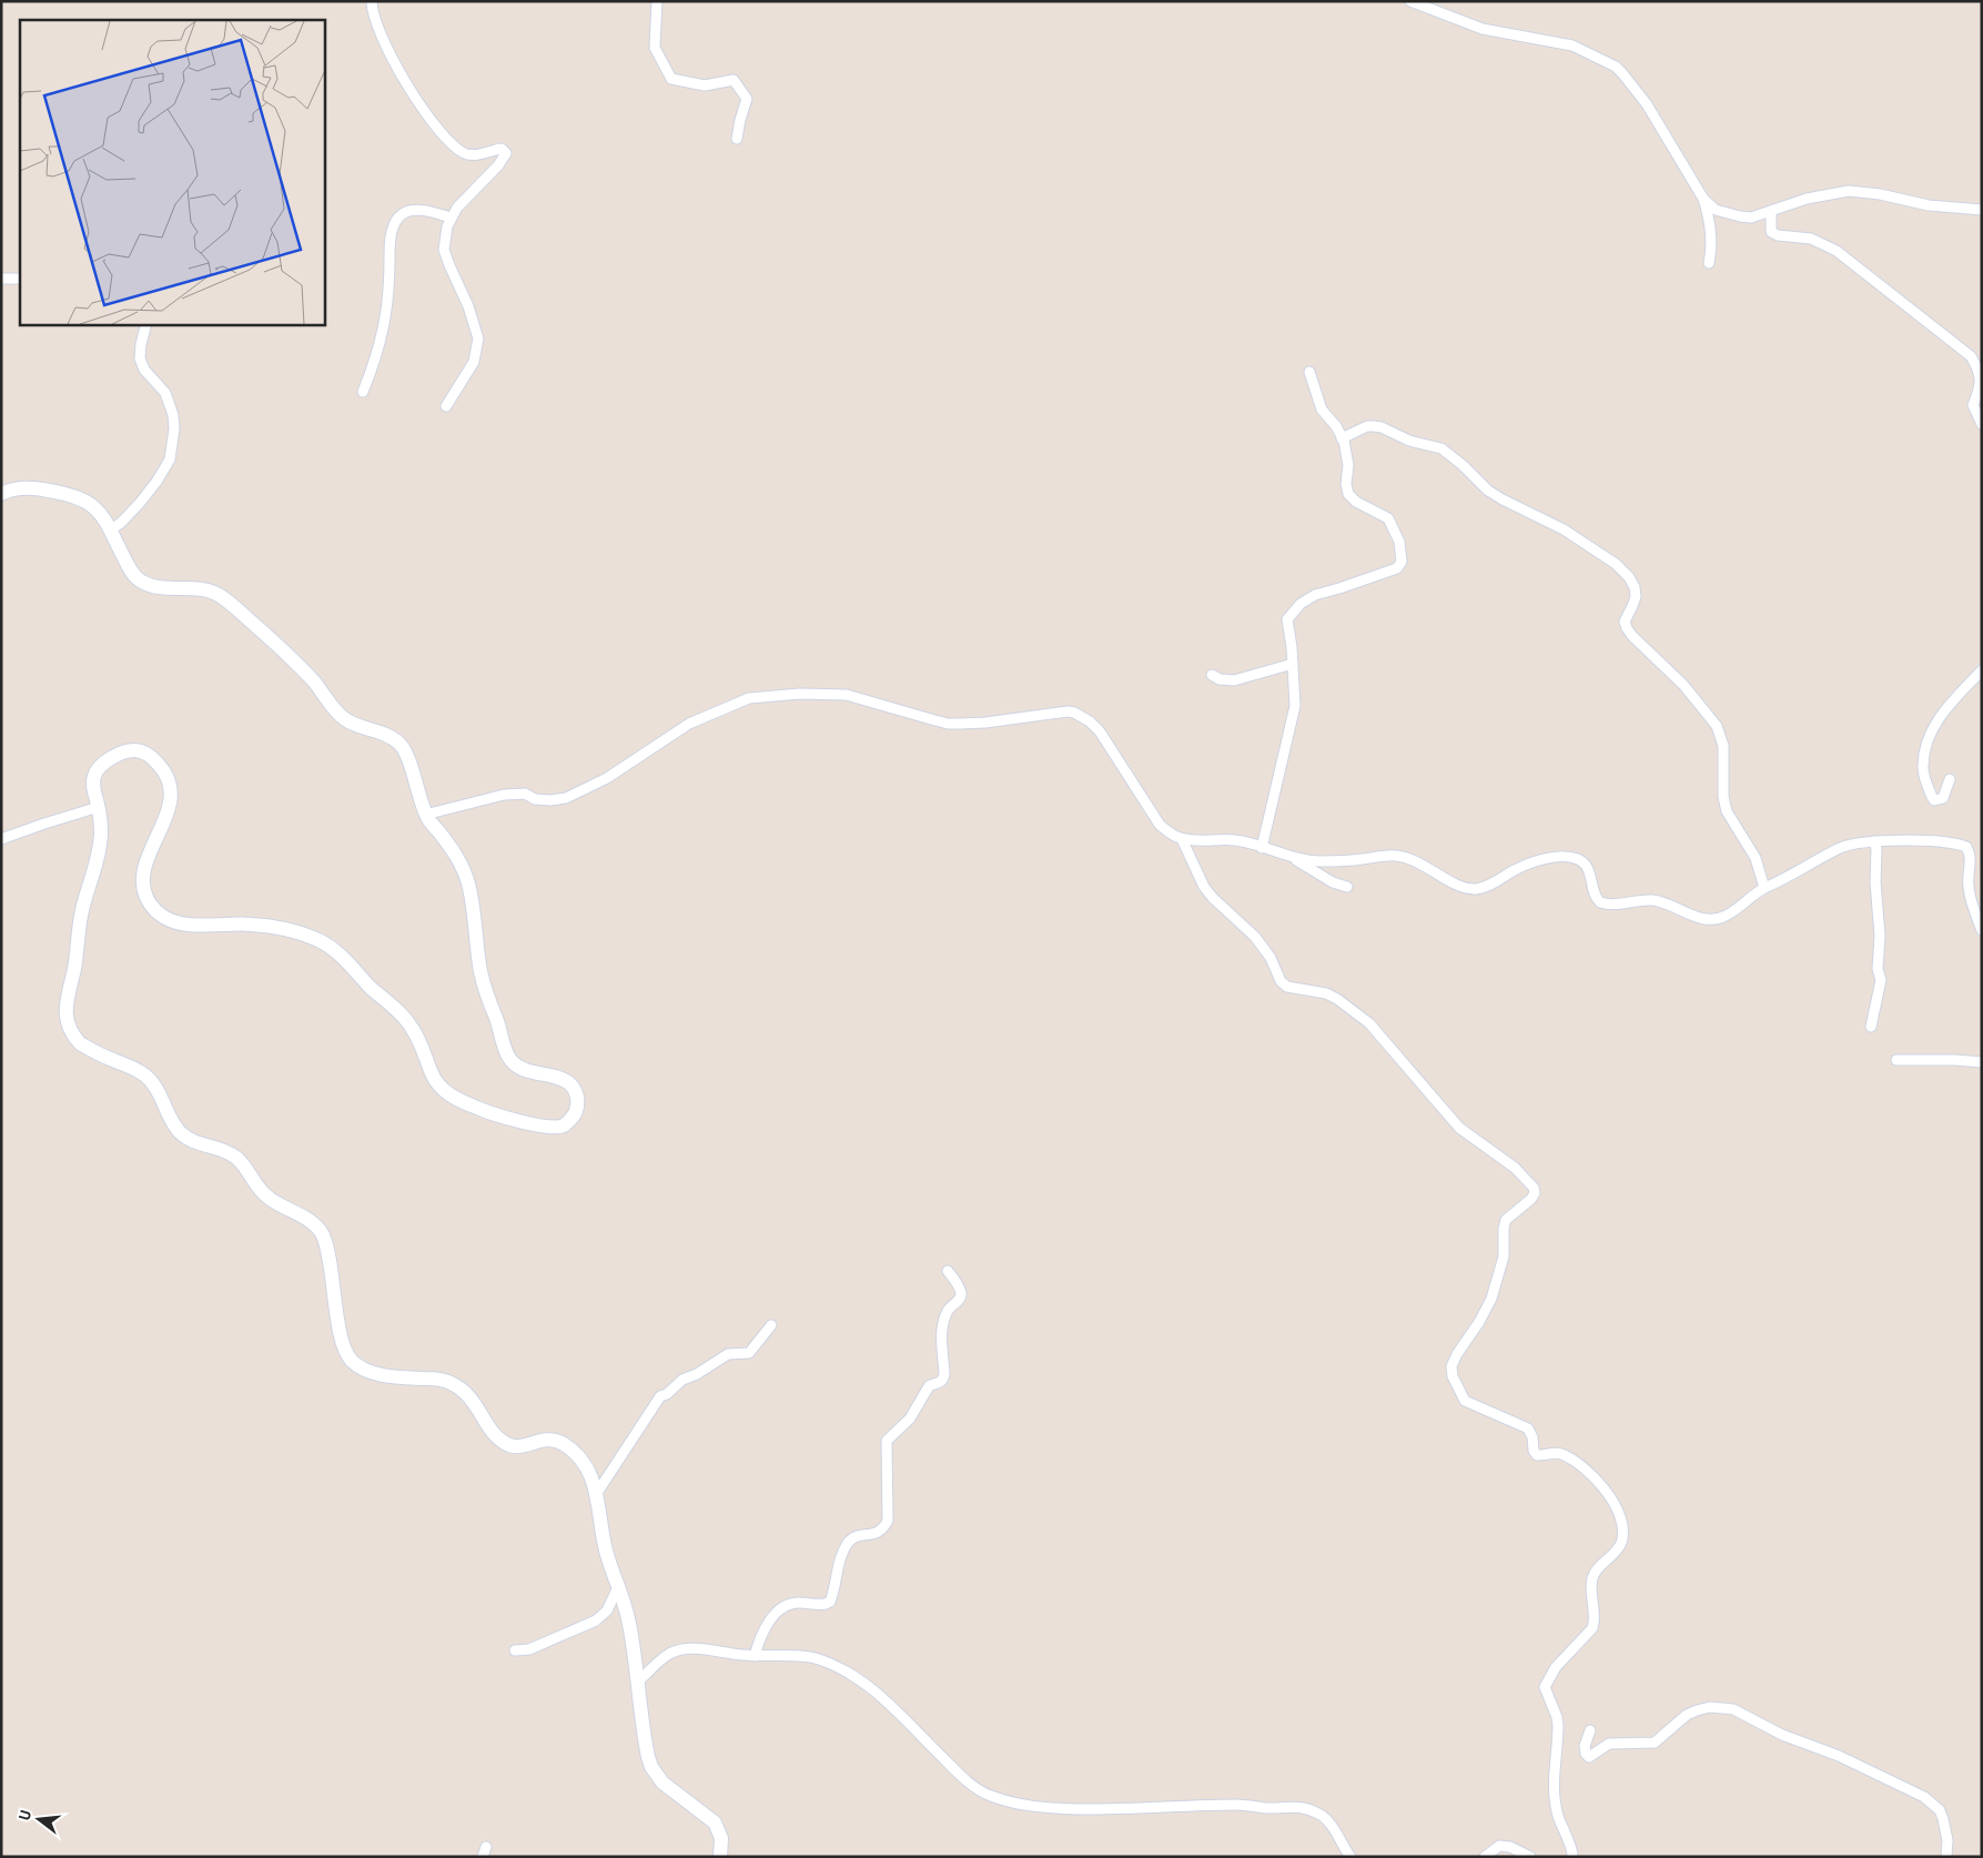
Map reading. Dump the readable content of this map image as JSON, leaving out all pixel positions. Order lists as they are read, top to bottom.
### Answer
{
  "north": "left"
}
